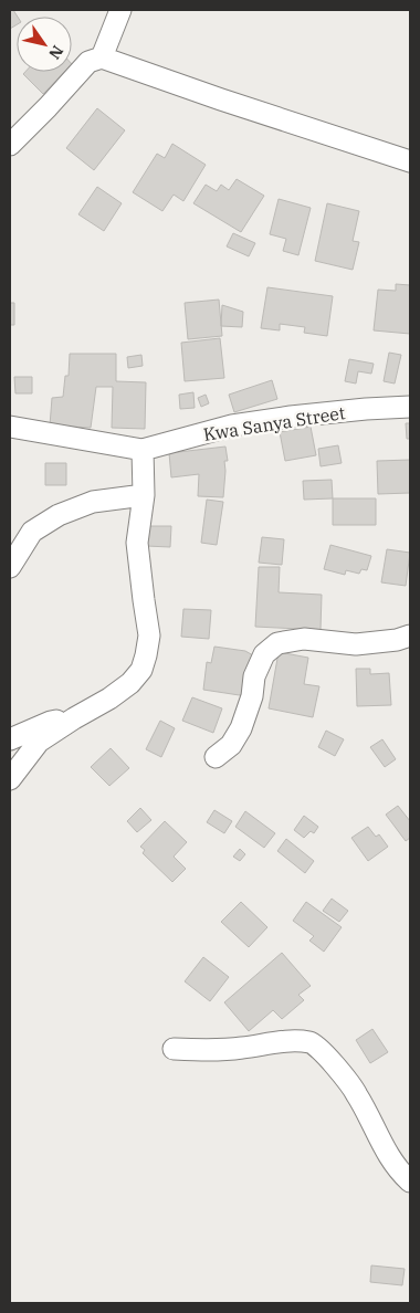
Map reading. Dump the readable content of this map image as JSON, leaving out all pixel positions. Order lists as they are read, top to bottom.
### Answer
{
  "streets": {
    "street": ["Kwa Sanya Street"]
  },
  "north": "bottom right"
}
